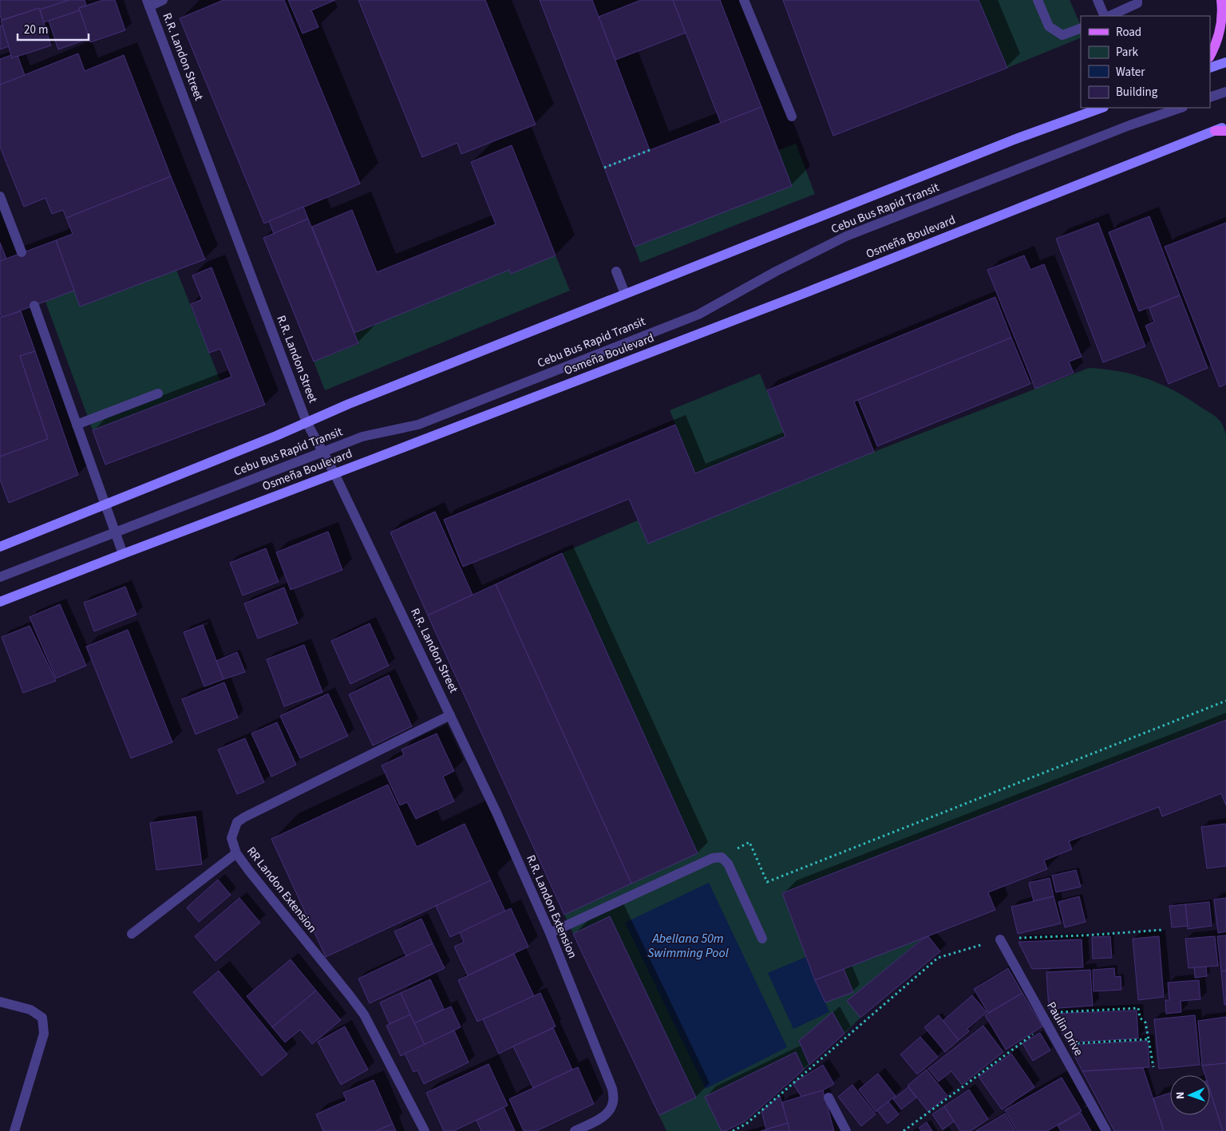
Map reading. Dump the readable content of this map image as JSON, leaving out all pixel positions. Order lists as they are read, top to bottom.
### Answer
{
  "streets": {
    "main road": ["Osmeña Boulevard"],
    "street": [
      "R.R. Landon Street",
      "Cebu Bus Rapid Transit",
      "RR Landon Extension",
      "R.R. Landon Extension",
      "Paulin Drive"
    ]
  },
  "crossings": [
    ["R.R. Landon Street", "Cebu Bus Rapid Transit"],
    ["R.R. Landon Street", "Osmeña Boulevard"],
    ["R.R. Landon Street", "RR Landon Extension"],
    ["R.R. Landon Street", "R.R. Landon Extension"],
    ["RR Landon Extension", "R.R. Landon Extension"]
  ],
  "water": ["Abellana 50m Swimming Pool"],
  "legend": [
    "Road",
    "Park",
    "Water",
    "Building"
  ],
  "scale_bar": "20 m",
  "north": "left"
}
